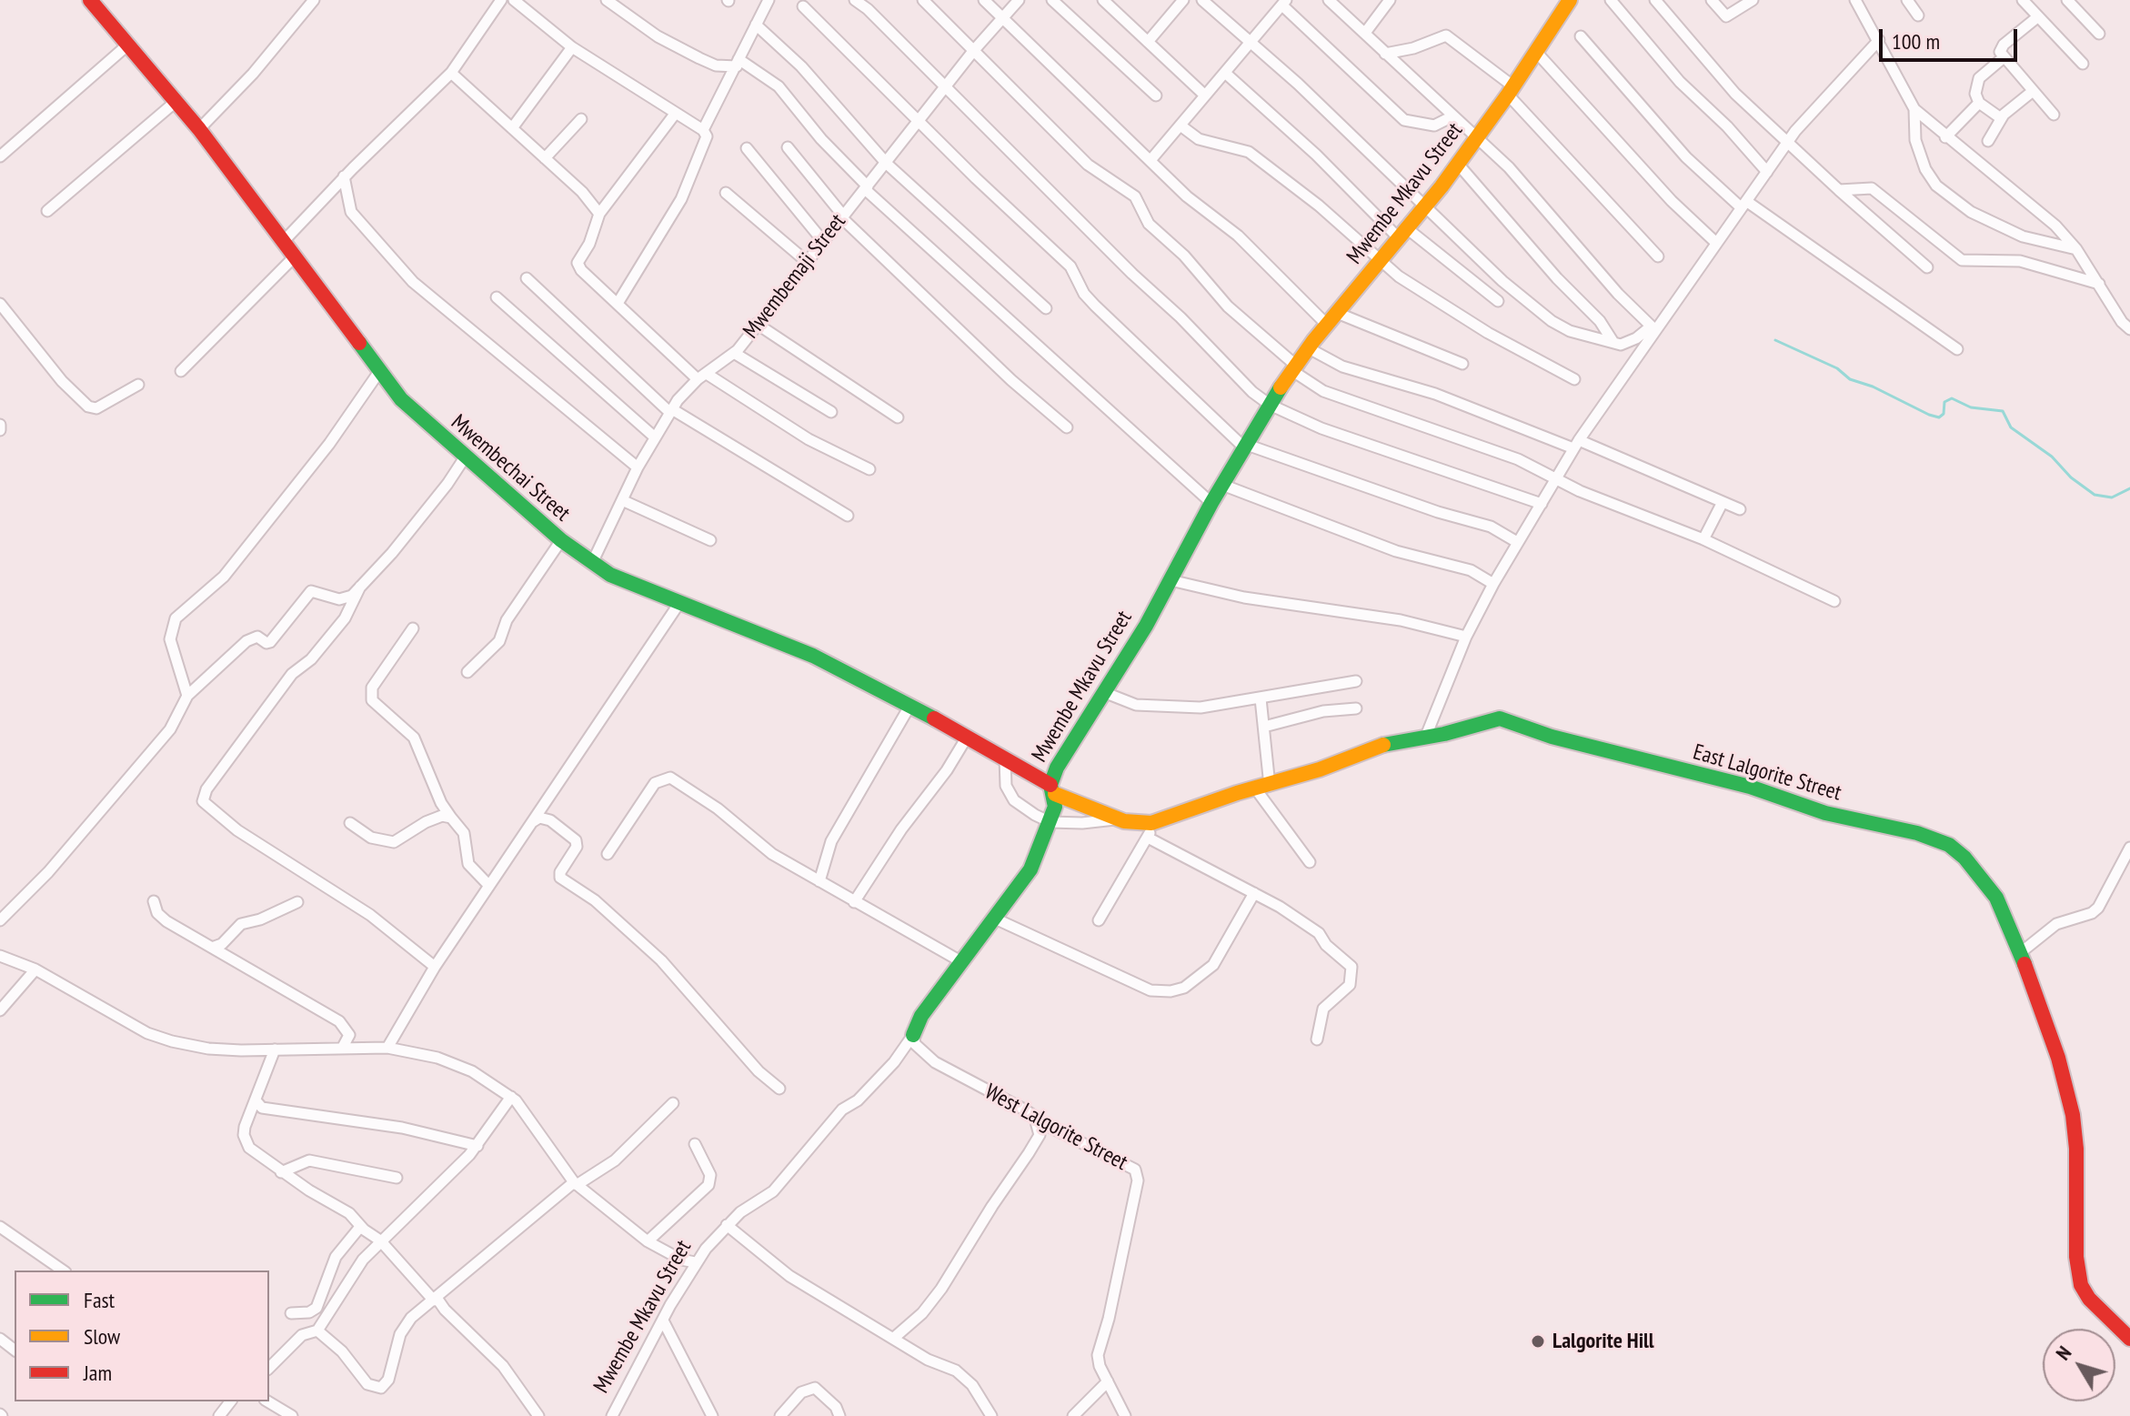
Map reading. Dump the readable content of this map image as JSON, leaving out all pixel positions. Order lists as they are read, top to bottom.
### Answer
{
  "streets": {
    "street": [
      "Mwembe Mkavu Street",
      "Mwembemaji Street",
      "Mwembechai Street",
      "East Lalgorite Street",
      "West Lalgorite Street"
    ]
  },
  "crossings": [
    ["Mwembe Mkavu Street", "Mwembechai Street"],
    ["Mwembe Mkavu Street", "East Lalgorite Street"],
    ["Mwembe Mkavu Street", "West Lalgorite Street"],
    ["Mwembemaji Street", "Mwembechai Street"],
    ["Mwembechai Street", "East Lalgorite Street"]
  ],
  "places": ["Lalgorite Hill"],
  "legend": ["Fast", "Slow", "Jam"],
  "scale_bar": "100 m",
  "north": "top left"
}
